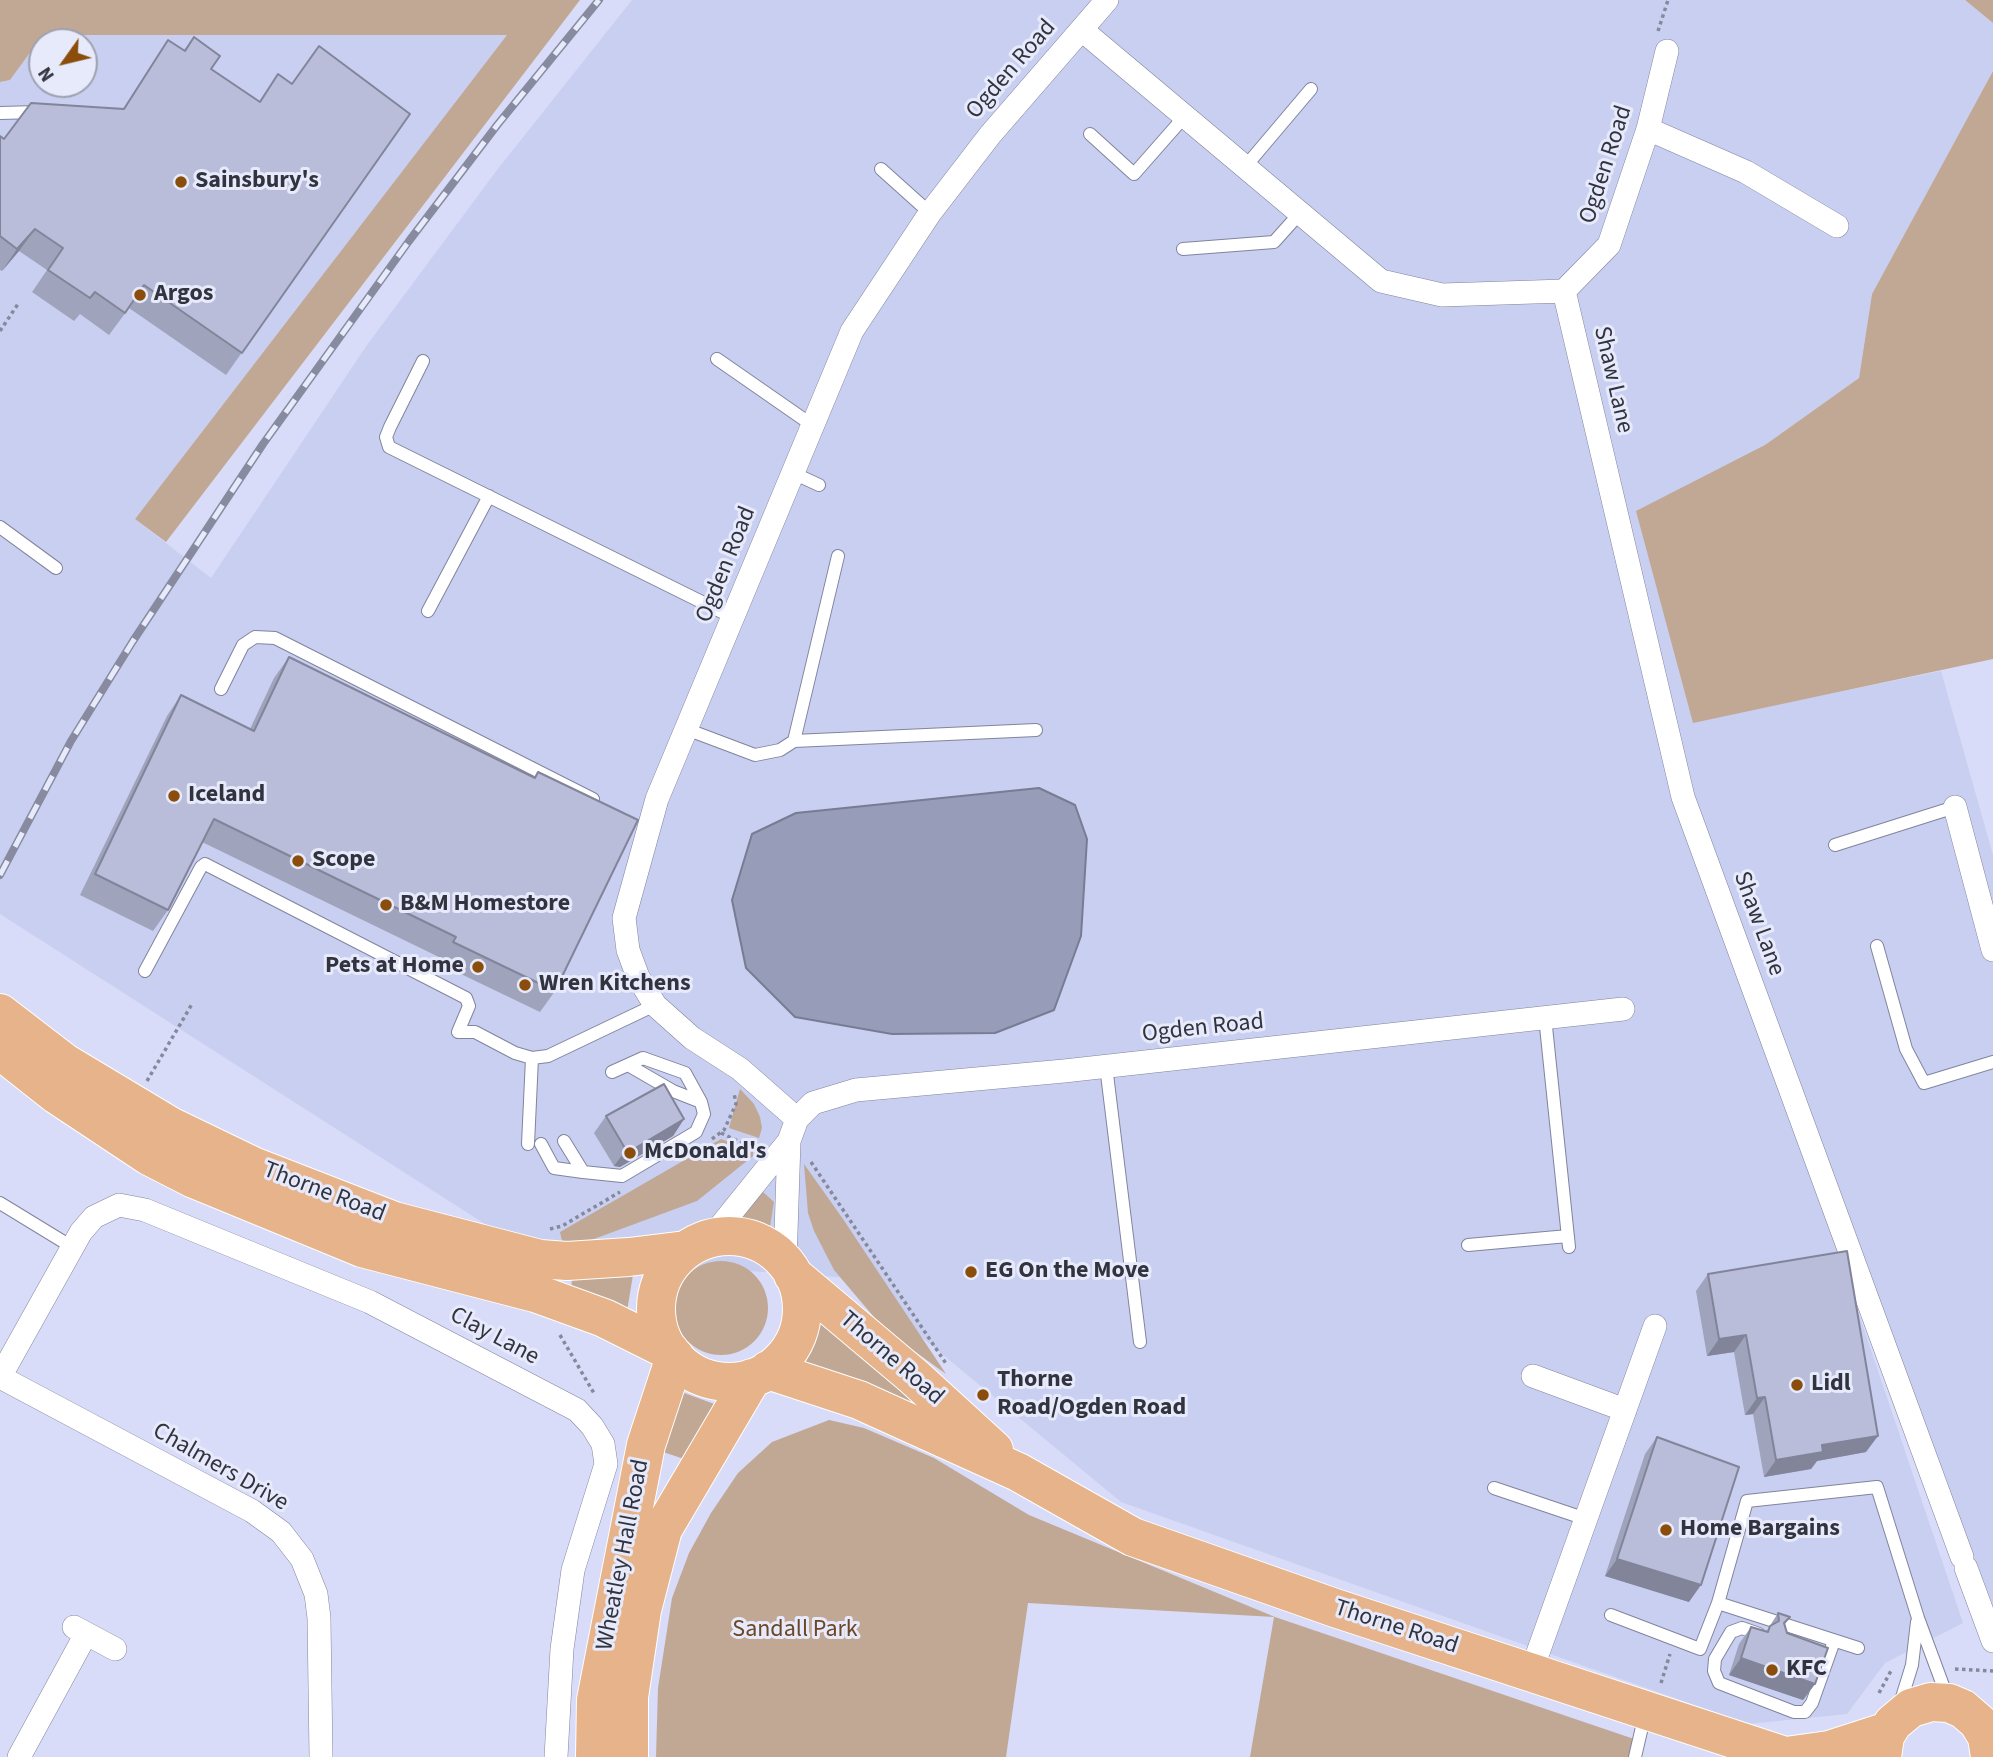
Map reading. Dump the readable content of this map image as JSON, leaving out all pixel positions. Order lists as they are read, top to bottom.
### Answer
{
  "streets": {
    "highway": ["Thorne Road", "Wheatley Hall Road"],
    "street": [
      "Ogden Road",
      "Shaw Lane",
      "Clay Lane",
      "Chalmers Drive"
    ]
  },
  "crossings": [
    ["Ogden Road", "Shaw Lane"],
    ["Thorne Road", "Wheatley Hall Road"],
    ["Clay Lane", "Chalmers Drive"]
  ],
  "parks": ["Sandall Park"],
  "places": [
    "Sainsbury's",
    "Argos",
    "Iceland",
    "Scope",
    "B&M Homestore",
    "Pets at Home",
    "Wren Kitchens",
    "McDonald's",
    "EG On the Move",
    "Lidl",
    "Thorne Road/Ogden Road",
    "Home Bargains",
    "KFC"
  ],
  "north": "bottom left"
}
